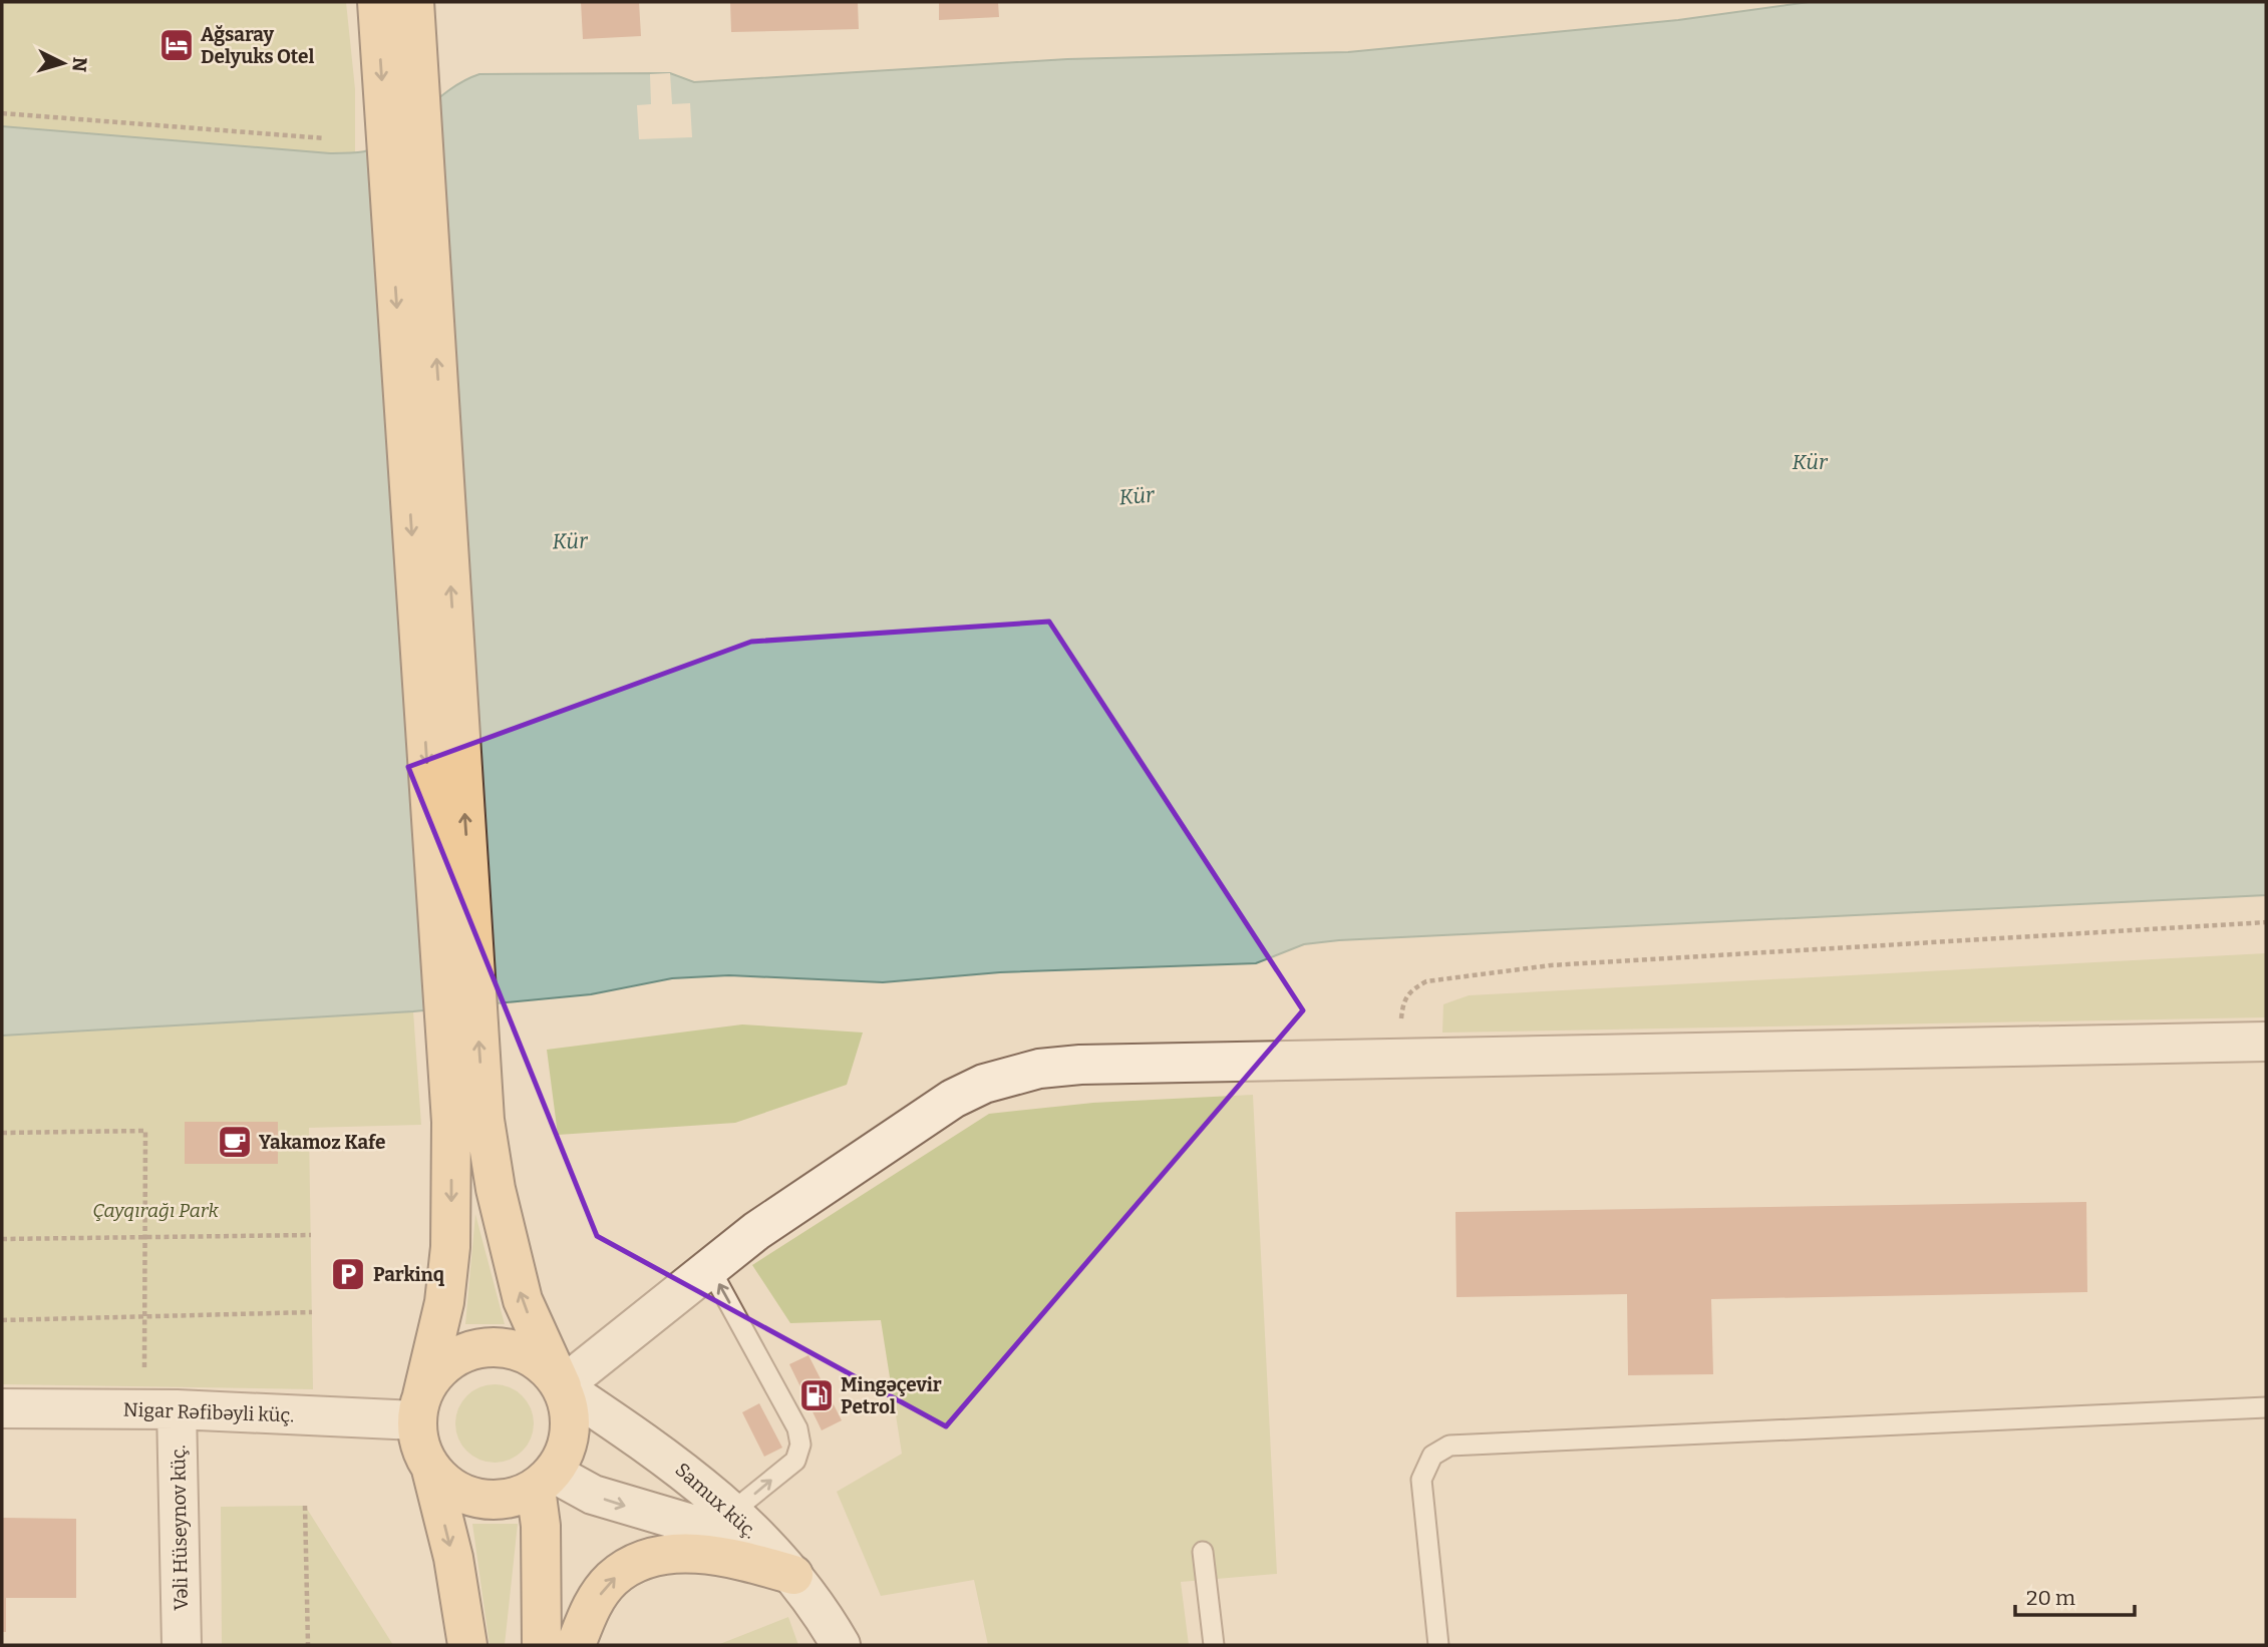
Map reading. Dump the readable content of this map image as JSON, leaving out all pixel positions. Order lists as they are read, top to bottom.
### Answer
{
  "streets": {
    "street": ["Nigar Rəfibəyli küç.", "Samux küç.", "Vəli Hüseynov küç."]
  },
  "crossings": [
    ["Nigar Rəfibəyli küç.", "Samux küç."],
    ["Nigar Rəfibəyli küç.", "Vəli Hüseynov küç."]
  ],
  "water": ["Kür"],
  "parks": ["Çayqırağı Park"],
  "places": {
    "hotel": ["Ağsaray Delyuks Otel"],
    "cafe": ["Yakamoz Kafe"],
    "parking": ["Parkinq"],
    "fuel station": ["Mingəçevir Petrol"]
  },
  "scale_bar": "20 m",
  "north": "right"
}
